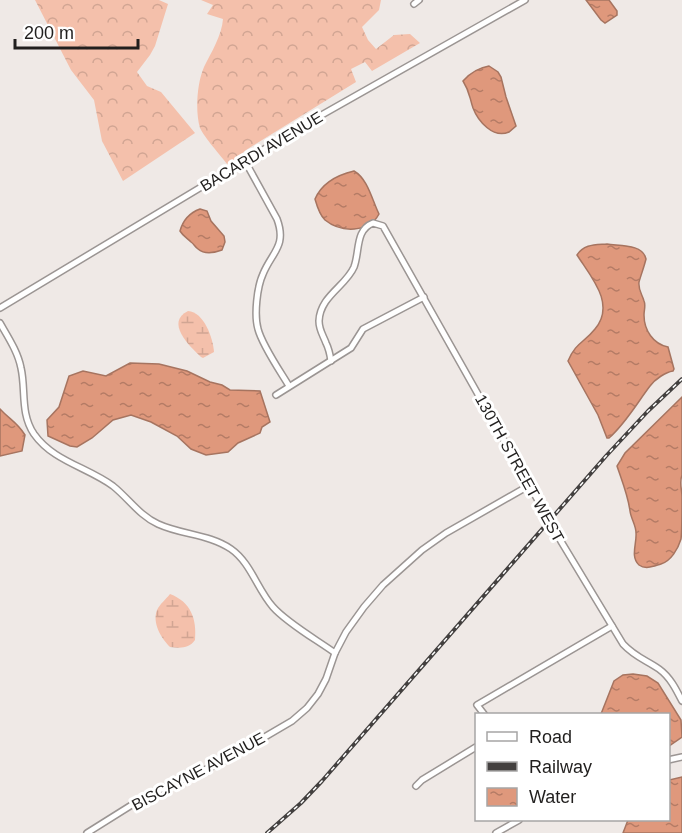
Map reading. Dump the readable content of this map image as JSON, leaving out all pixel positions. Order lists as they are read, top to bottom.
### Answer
{
  "streets": {
    "street": ["BACARDI AVENUE", "130TH STREET WEST", "BISCAYNE AVENUE"]
  },
  "crossings": [
    ["130TH STREET WEST", "BISCAYNE AVENUE"]
  ],
  "legend": ["Road", "Railway", "Water"],
  "scale_bar": "200 m"
}
